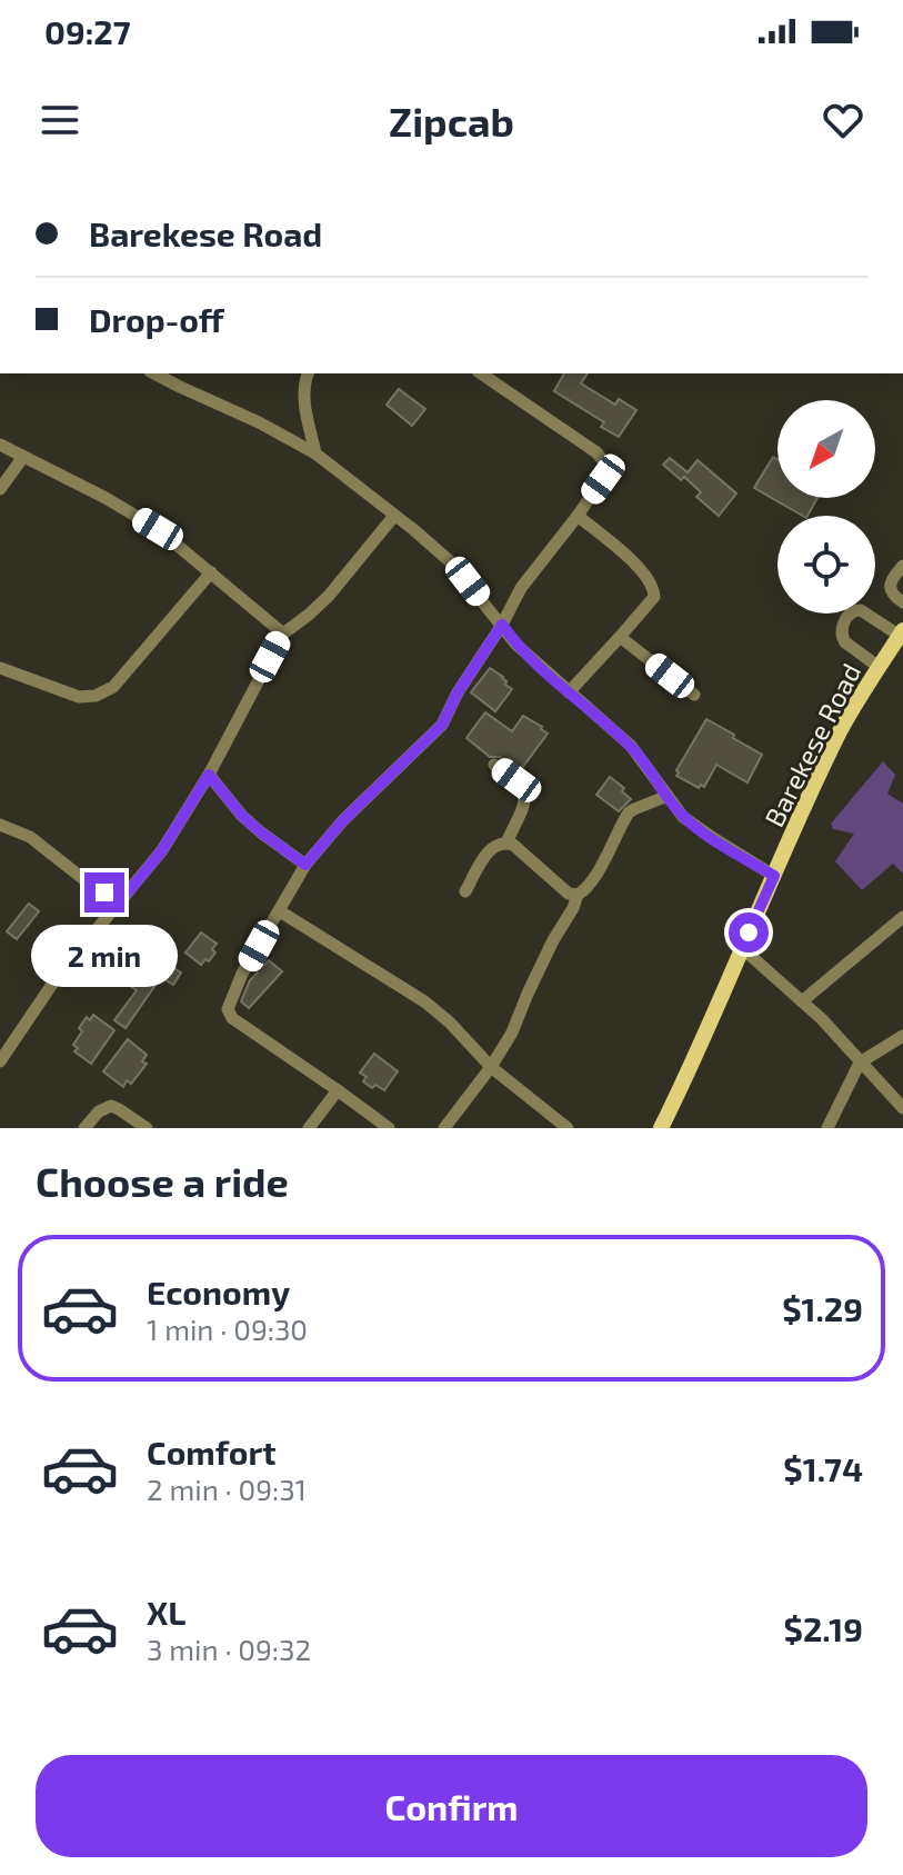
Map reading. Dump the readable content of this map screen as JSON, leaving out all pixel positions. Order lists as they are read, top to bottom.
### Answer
{
  "streets": {
    "main road": ["Barekese Road"]
  },
  "north": "bottom left",
  "page": {
    "status": "09:27",
    "header": "Zipcab",
    "banner": ["Barekese Road", "Drop-off"],
    "bubble": "2 min",
    "heading": "Choose a ride",
    "list": [
      {
        "name": "Economy",
        "note": "1 min · 09:30",
        "value": "$1.29"
      },
      {
        "name": "Comfort",
        "note": "2 min · 09:31",
        "value": "$1.74"
      },
      {
        "name": "XL",
        "note": "3 min · 09:32",
        "value": "$2.19"
      }
    ],
    "buttons": "Confirm"
  }
}
